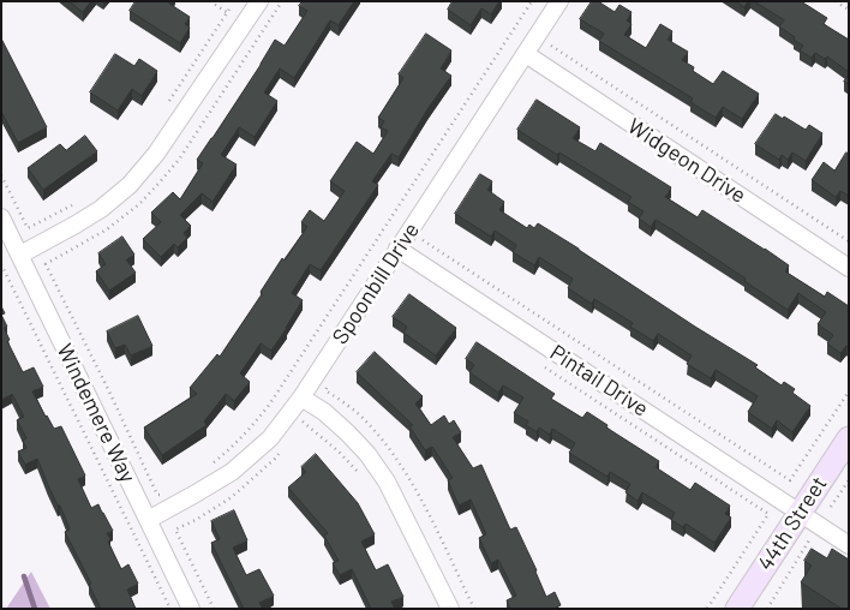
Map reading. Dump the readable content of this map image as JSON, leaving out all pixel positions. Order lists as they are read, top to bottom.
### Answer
{
  "streets": {
    "street": [
      "Widgeon Drive",
      "Spoonbill Drive",
      "Pintail Drive",
      "Windemere Way",
      "44th Street"
    ]
  },
  "crossings": [
    ["Widgeon Drive", "Spoonbill Drive"],
    ["Spoonbill Drive", "Pintail Drive"],
    ["Spoonbill Drive", "Windemere Way"],
    ["Pintail Drive", "44th Street"]
  ]
}
